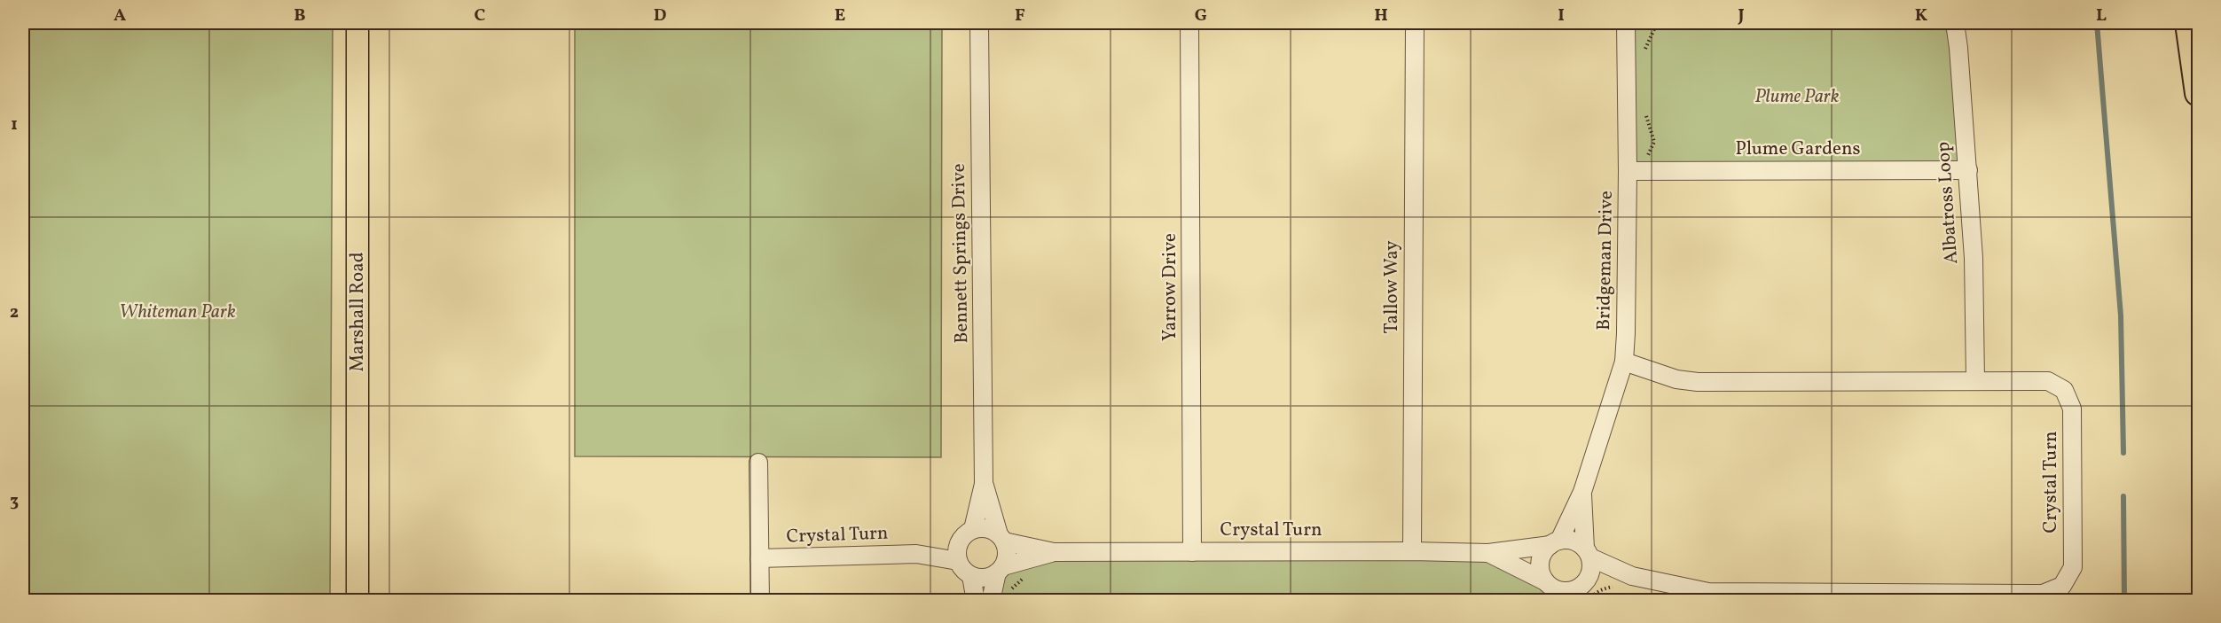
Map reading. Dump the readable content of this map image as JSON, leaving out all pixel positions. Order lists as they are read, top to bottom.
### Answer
{
  "streets": {
    "main road": ["Marshall Road"],
    "street": [
      "Plume Gardens",
      "Albatross Loop",
      "Bennett Springs Drive",
      "Bridgeman Drive",
      "Yarrow Drive",
      "Tallow Way",
      "Crystal Turn"
    ]
  },
  "crossings": [
    ["Plume Gardens", "Albatross Loop"],
    ["Plume Gardens", "Bridgeman Drive"],
    ["Albatross Loop", "Crystal Turn"],
    ["Bennett Springs Drive", "Crystal Turn"],
    ["Bridgeman Drive", "Crystal Turn"],
    ["Yarrow Drive", "Crystal Turn"],
    ["Tallow Way", "Crystal Turn"]
  ],
  "parks": ["Plume Park", "Whiteman Park"],
  "grid": {
    "columns": [
      "A",
      "B",
      "C",
      "D",
      "E",
      "F",
      "G",
      "H",
      "I",
      "J",
      "K",
      "L"
    ],
    "rows": ["1", "2", "3"]
  }
}
